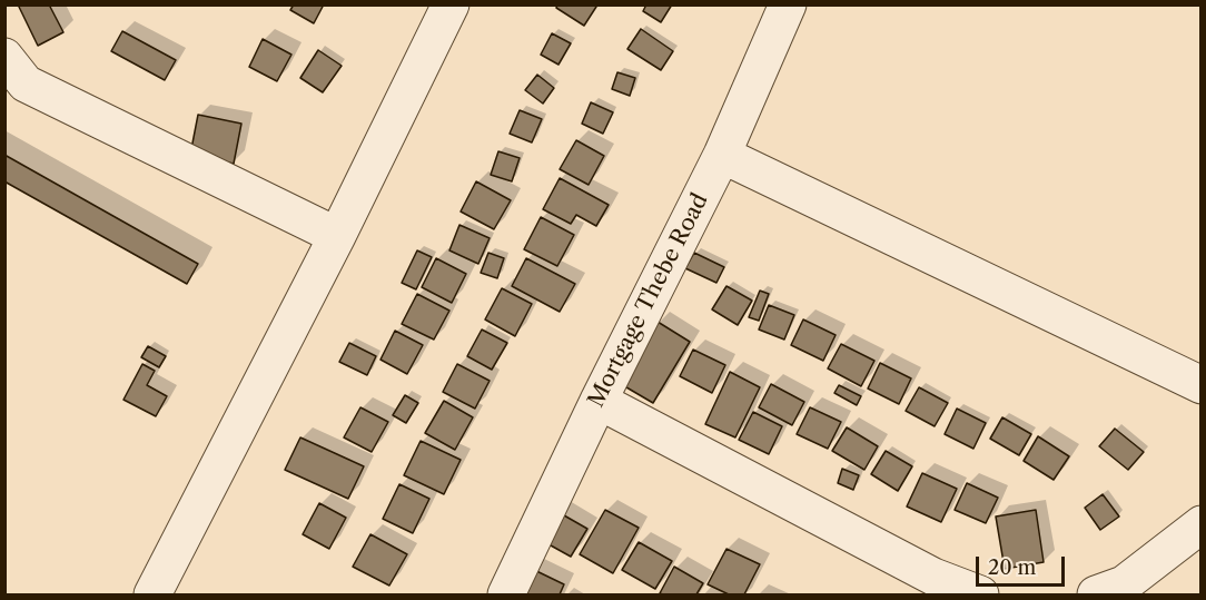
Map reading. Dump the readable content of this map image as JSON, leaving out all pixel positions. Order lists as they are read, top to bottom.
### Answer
{
  "streets": {
    "street": ["Mortgage Thebe Road"]
  },
  "scale_bar": "20 m"
}
